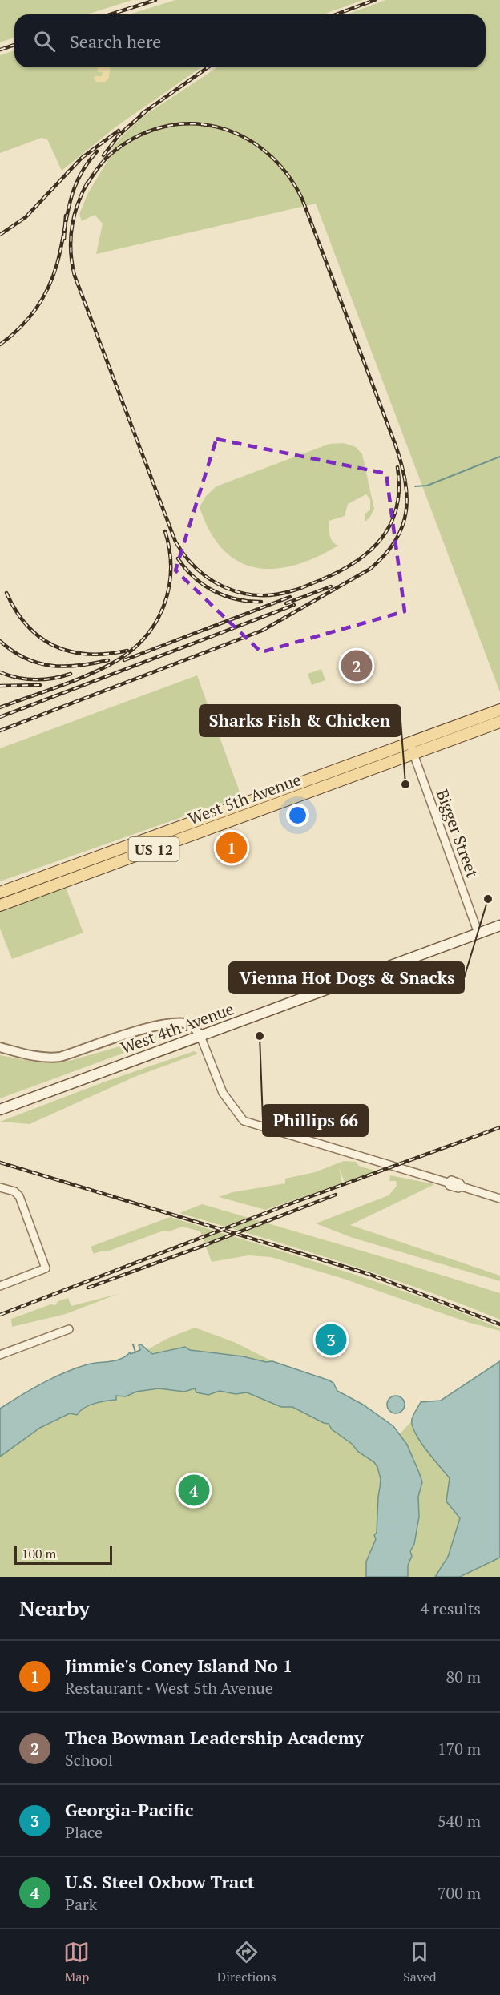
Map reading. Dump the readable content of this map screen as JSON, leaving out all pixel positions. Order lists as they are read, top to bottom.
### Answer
{
  "streets": {
    "main road": ["West 5th Avenue", "US 12", "West 4th Avenue"],
    "street": ["Bigger Street"]
  },
  "crossings": [
    ["West 5th Avenue", "Bigger Street"],
    ["Bigger Street", "West 4th Avenue"]
  ],
  "places": ["Sharks Fish & Chicken", "Vienna Hot Dogs & Snacks", "Phillips 66"],
  "scale_bar": "100 m",
  "page": {
    "search": "Search here",
    "pins": [
      "2",
      "1",
      "3",
      "4"
    ],
    "scale": "100 m",
    "heading": ["Nearby", "4 results"],
    "list": [
      {
        "mark": "1",
        "name": "Jimmie's Coney Island No 1",
        "note": "Restaurant · West 5th Avenue",
        "value": "80 m"
      },
      {
        "mark": "2",
        "name": "Thea Bowman Leadership Academy",
        "note": "School",
        "value": "170 m"
      },
      {
        "mark": "3",
        "name": "Georgia-Pacific",
        "note": "Place",
        "value": "540 m"
      },
      {
        "mark": "4",
        "name": "U.S. Steel Oxbow Tract",
        "note": "Park",
        "value": "700 m"
      }
    ],
    "nav": ["Map", "Directions", "Saved"]
  }
}
